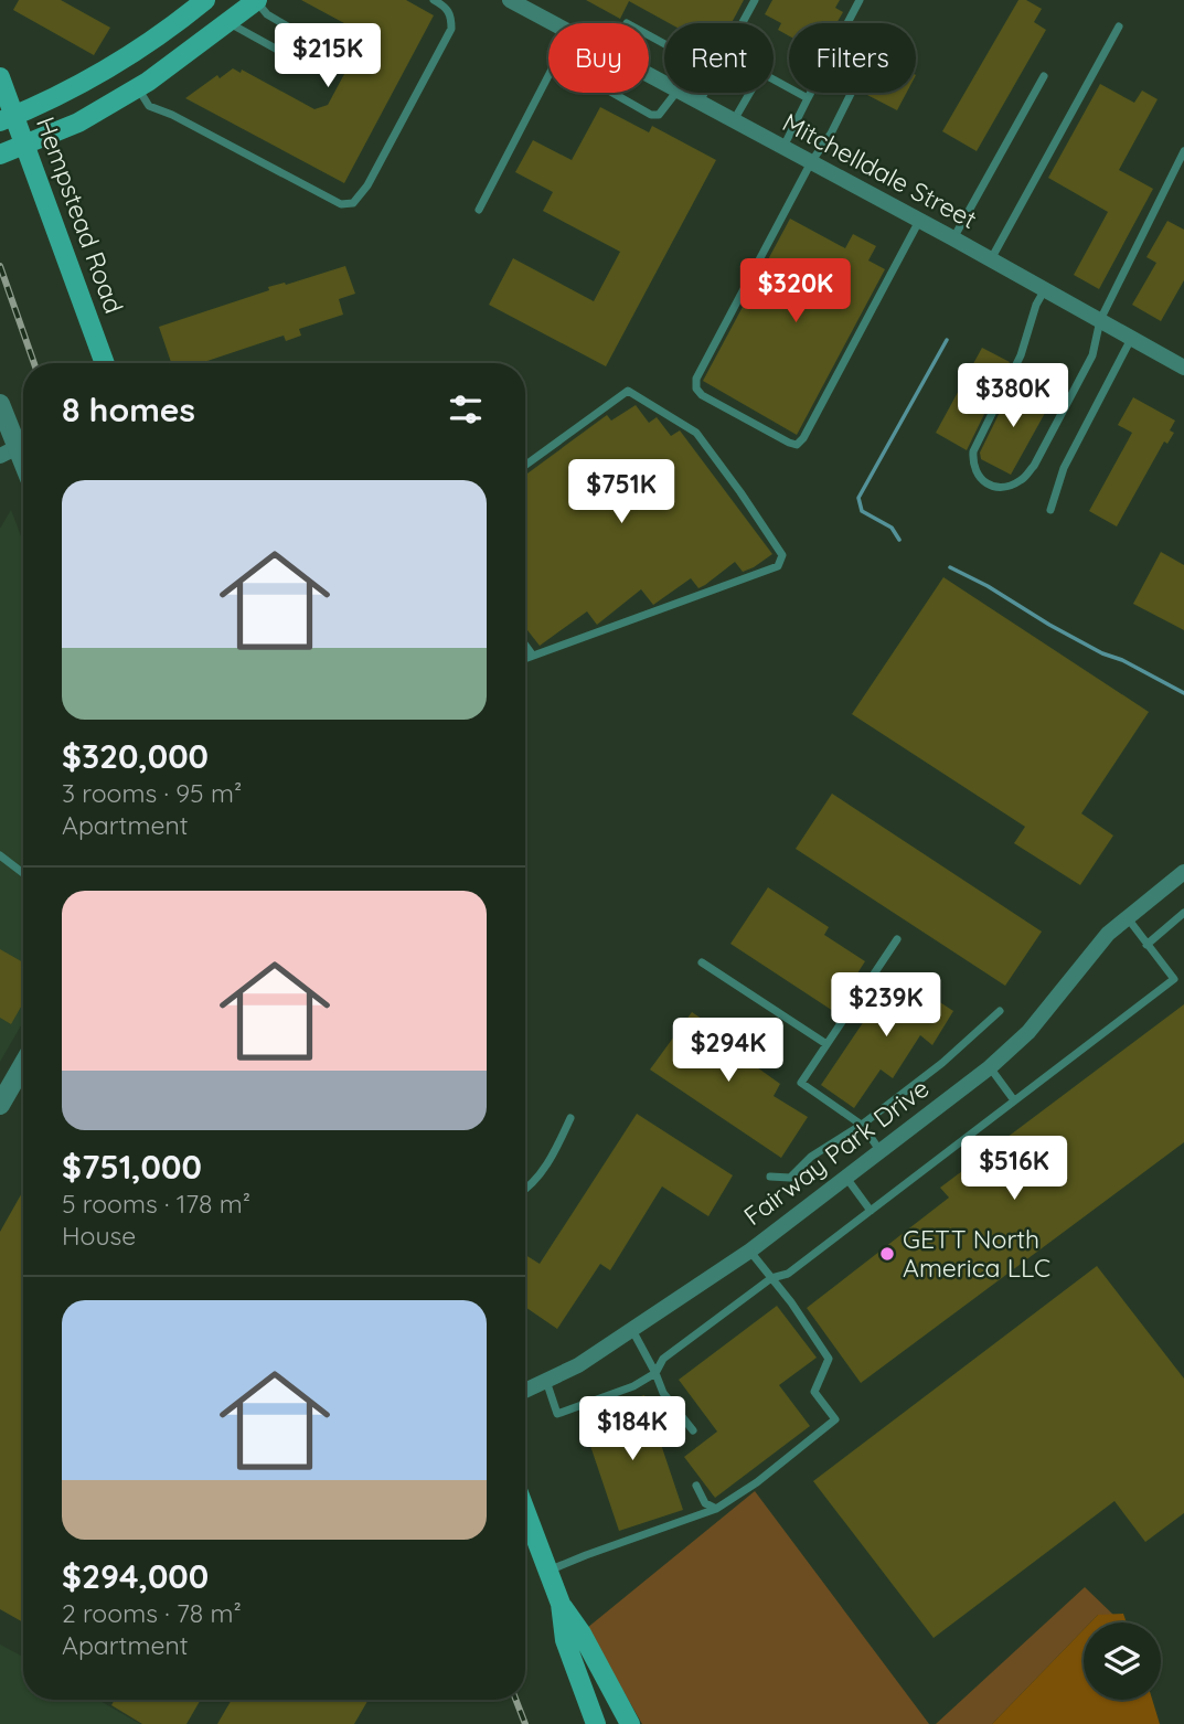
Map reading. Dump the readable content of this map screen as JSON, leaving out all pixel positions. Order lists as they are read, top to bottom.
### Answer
{
  "streets": {
    "main road": ["Hempstead Road"],
    "street": ["Mitchelldale Street", "Fairway Park Drive"]
  },
  "places": ["GETT North America LLC"],
  "page": {
    "price": [
      "$215K",
      "$320K",
      "$380K",
      "$751K",
      "$239K",
      "$294K",
      "$516K",
      "$184K"
    ],
    "chip": ["Buy", "Rent", "Filters"],
    "heading": "8 homes",
    "list": [
      {
        "name": "$320,000",
        "note": "3 rooms · 95 m² · Apartment"
      },
      {
        "name": "$751,000",
        "note": "5 rooms · 178 m² · House"
      },
      {
        "name": "$294,000",
        "note": "2 rooms · 78 m² · Apartment"
      }
    ]
  }
}
